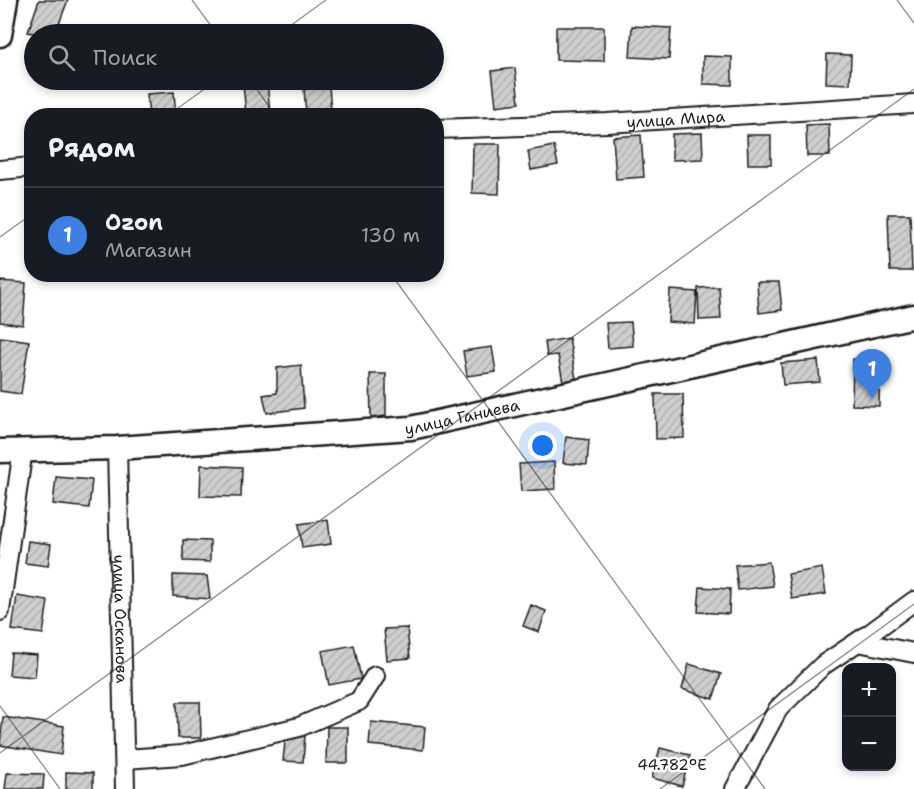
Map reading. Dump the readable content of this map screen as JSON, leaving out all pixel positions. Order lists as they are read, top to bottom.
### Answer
{
  "streets": {
    "main road": ["улица Ганиева"],
    "street": ["улица Мира", "улица Осканова"]
  },
  "crossings": [
    ["улица Ганиева", "улица Осканова"]
  ],
  "page": {
    "search": "Поиск",
    "heading": "Рядом",
    "list": [
      {
        "mark": "1",
        "name": "Ozon",
        "note": "Магазин",
        "value": "130 m"
      }
    ],
    "pins": "1",
    "map_buttons": ["+", "−"]
  },
  "coordinates": ["44.782°E"]
}
